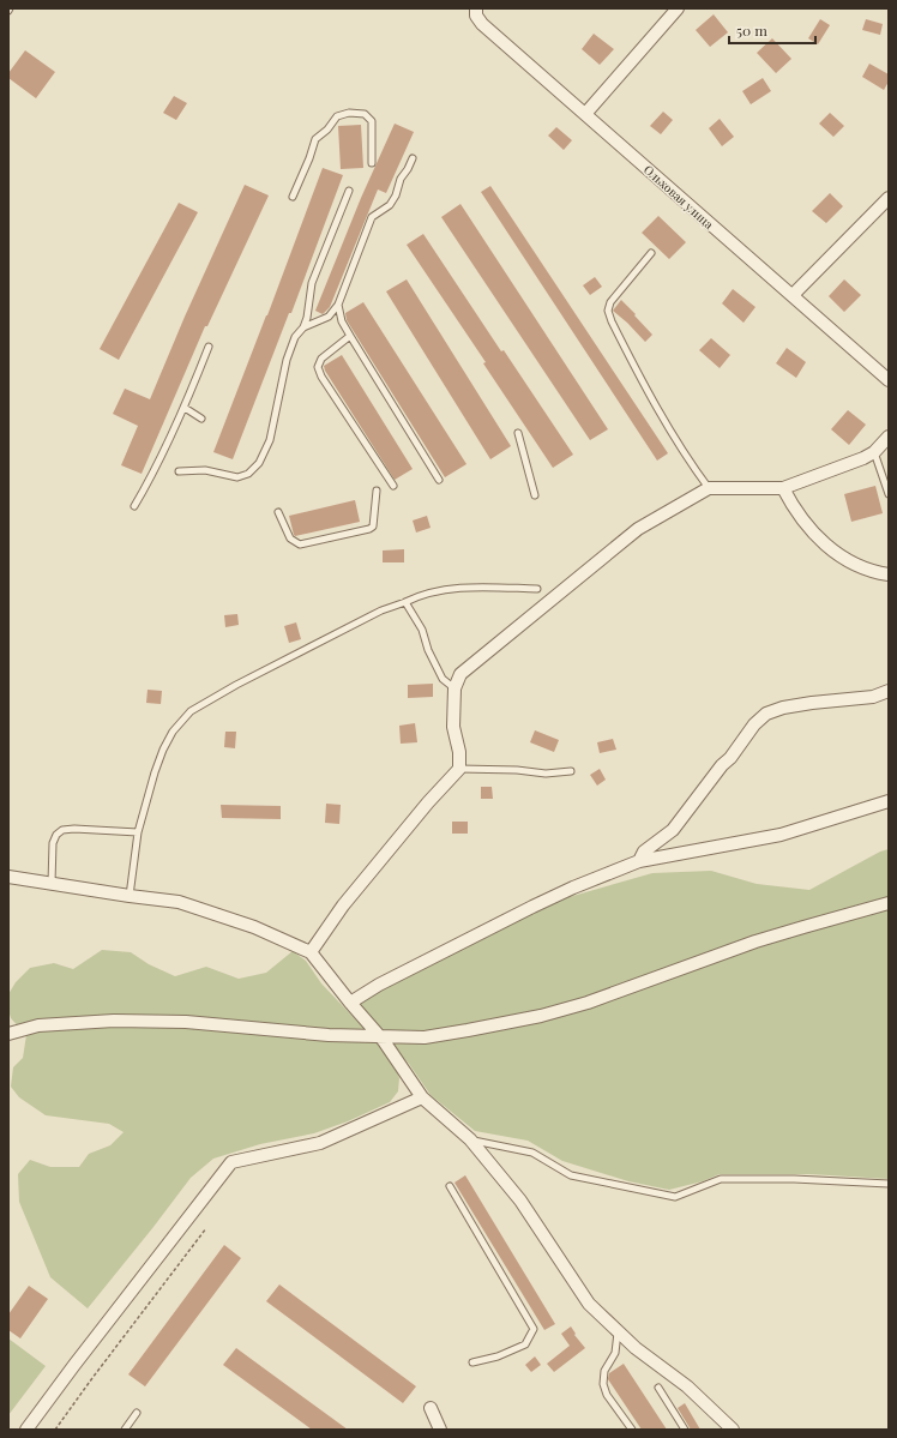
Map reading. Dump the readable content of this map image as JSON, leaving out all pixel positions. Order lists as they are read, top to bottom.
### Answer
{
  "streets": {
    "street": ["Ольховая улица"]
  },
  "scale_bar": "50 m"
}
